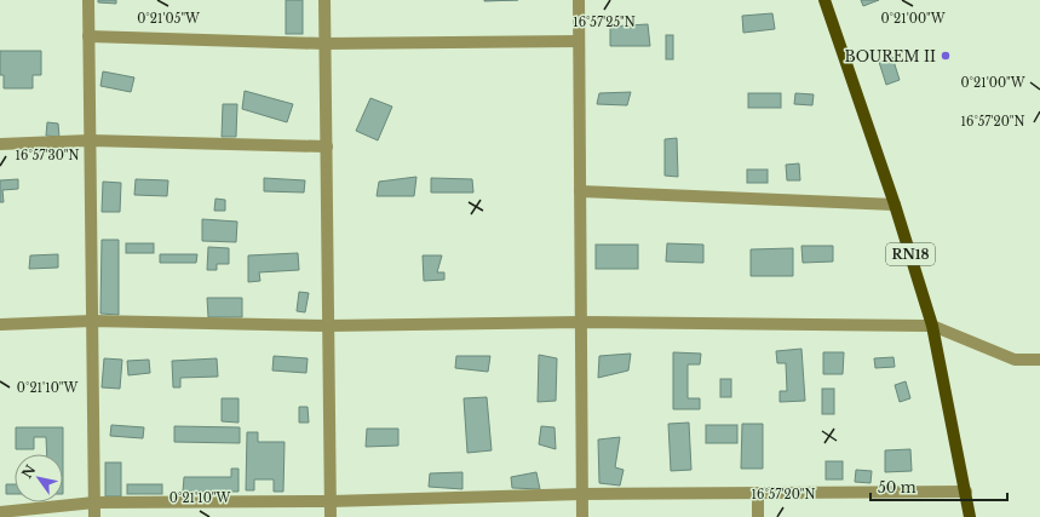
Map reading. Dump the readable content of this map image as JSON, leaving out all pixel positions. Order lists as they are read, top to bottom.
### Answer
{
  "streets": {
    "main road": ["RN18"]
  },
  "places": ["BOUREM II"],
  "scale_bar": "50 m",
  "north": "top left",
  "coordinates": [
    "0°21'05\"W",
    "0°21'00\"W",
    "16°57'25\"N",
    "16°57'20\"N",
    "16°57'30\"N",
    "0°21'10\"W"
  ]
}
